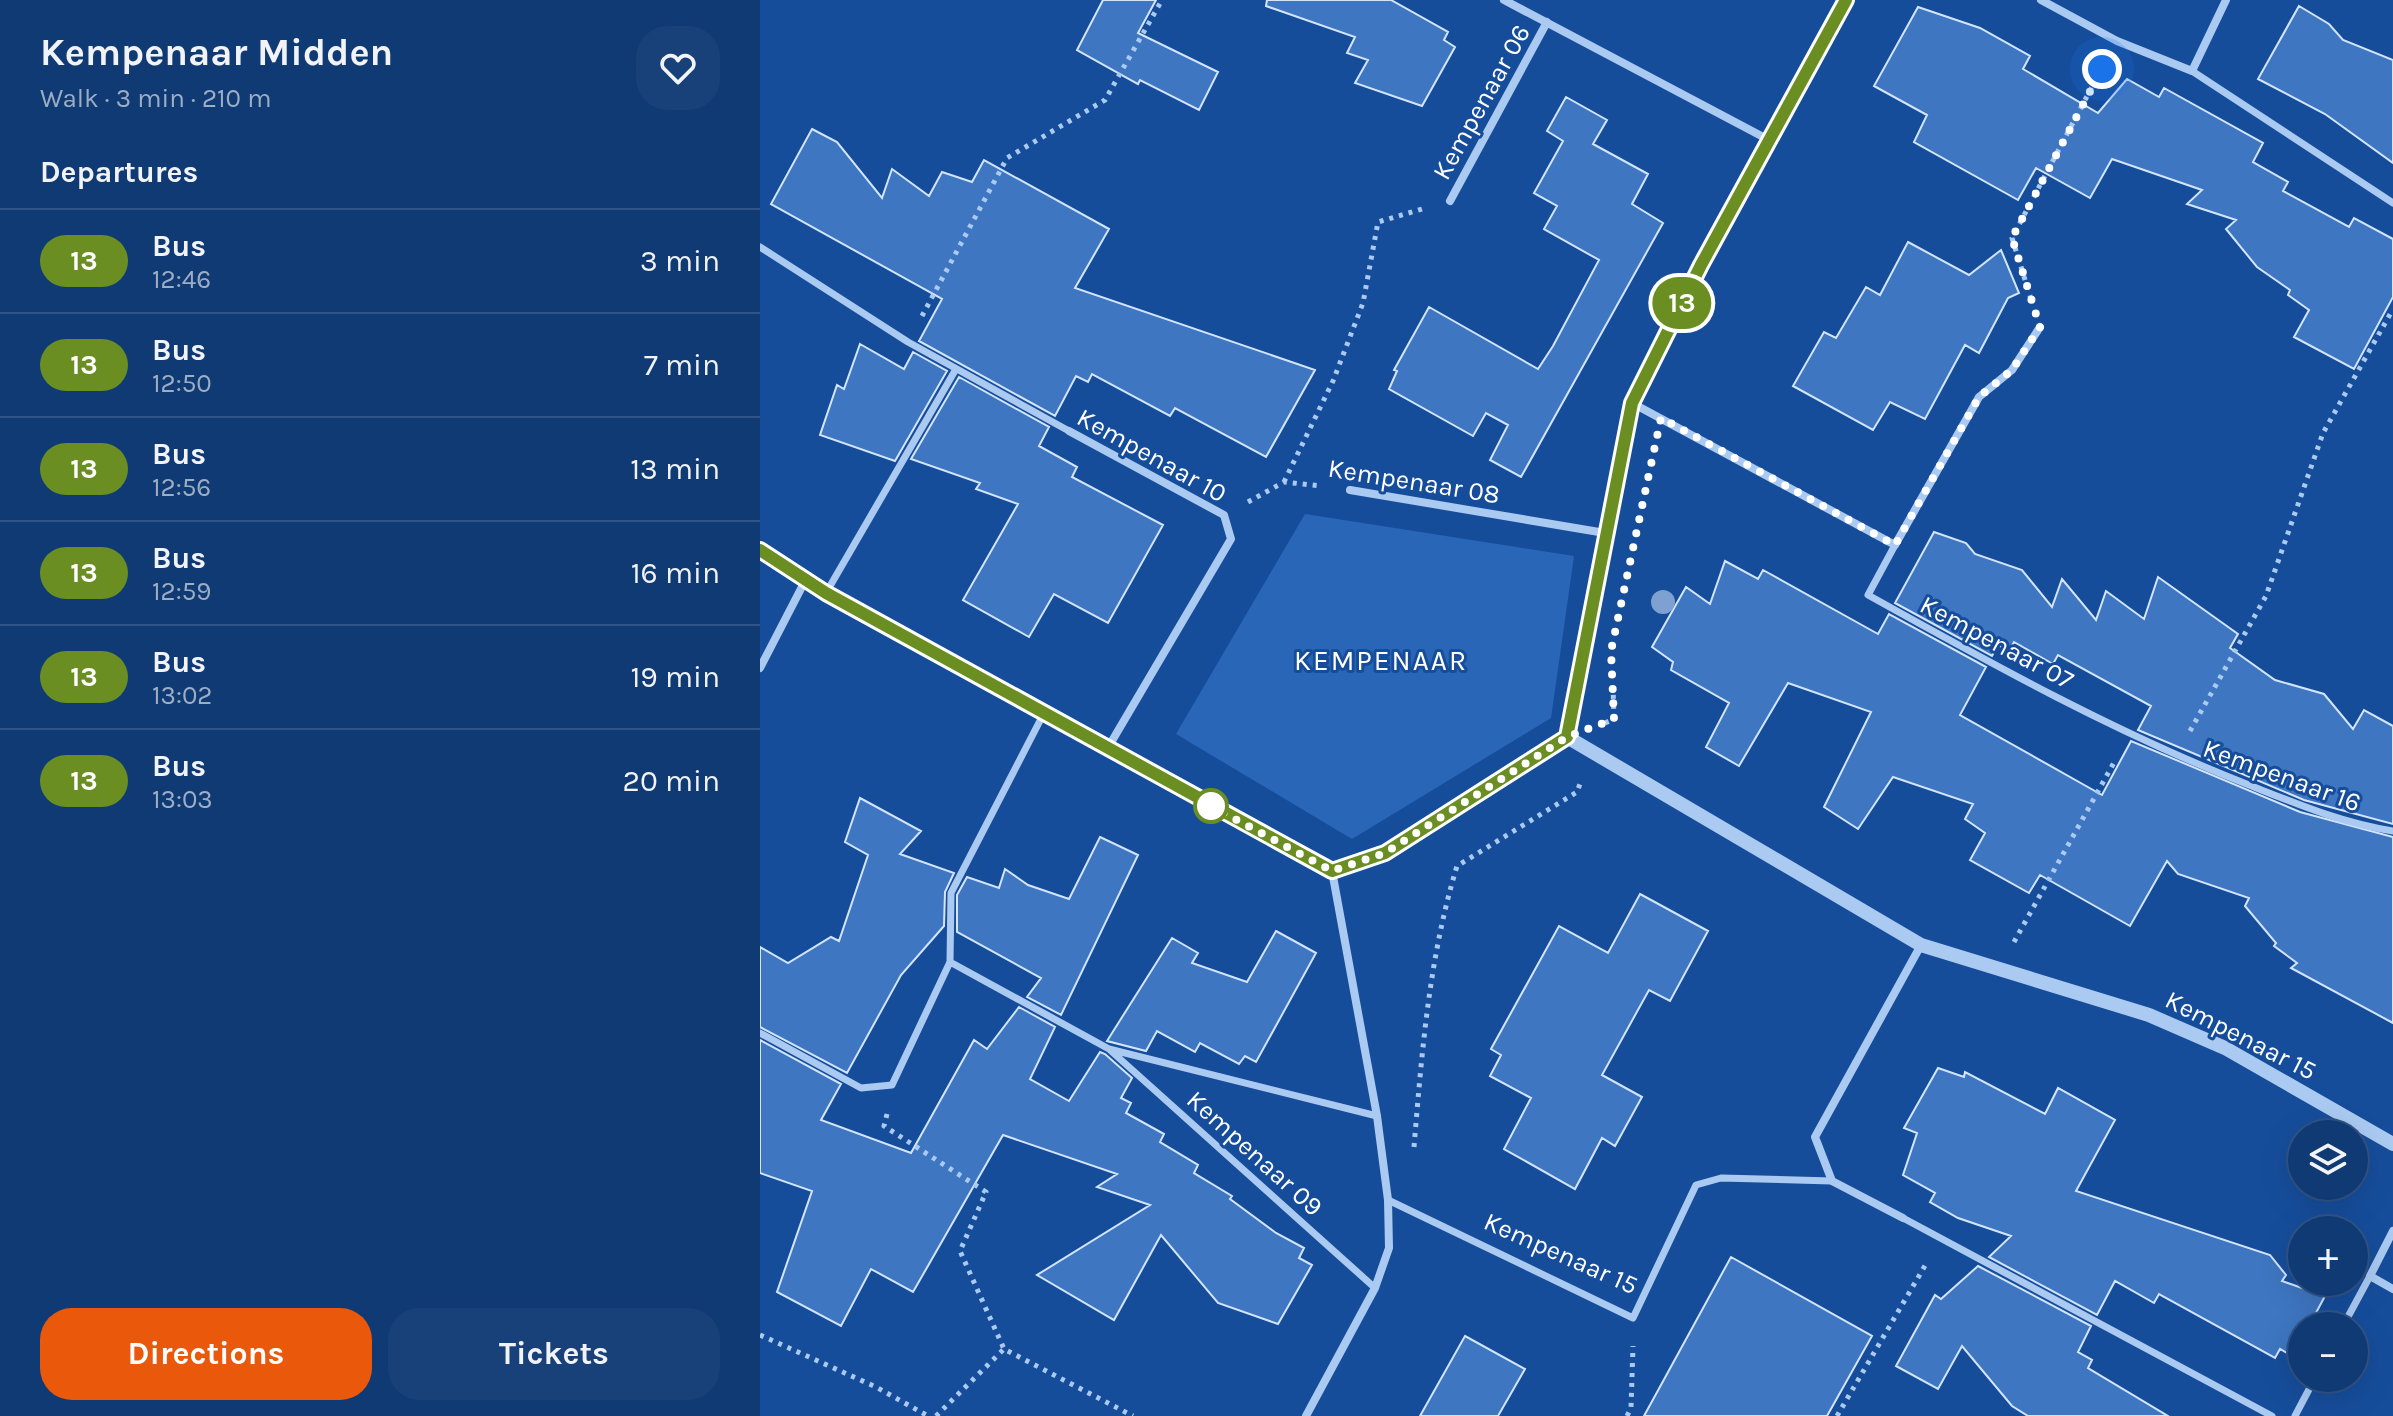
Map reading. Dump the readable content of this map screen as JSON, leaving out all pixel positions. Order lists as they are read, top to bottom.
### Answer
{
  "streets": {
    "street": [
      "Kempenaar 06",
      "Kempenaar 10",
      "Kempenaar 08",
      "Kempenaar 07",
      "Kempenaar 16",
      "Kempenaar 15",
      "Kempenaar 09"
    ]
  },
  "crossings": [
    ["Kempenaar 07", "Kempenaar 16"]
  ],
  "districts": ["KEMPENAAR"],
  "lines": ["bus line 13"],
  "page": {
    "heading": [
      ["Kempenaar Midden", "Walk · 3 min · 210 m"],
      "Departures"
    ],
    "on_map": "13",
    "list": [
      {
        "mark": "13",
        "name": "Bus",
        "note": "12:46",
        "value": "3 min"
      },
      {
        "mark": "13",
        "name": "Bus",
        "note": "12:50",
        "value": "7 min"
      },
      {
        "mark": "13",
        "name": "Bus",
        "note": "12:56",
        "value": "13 min"
      },
      {
        "mark": "13",
        "name": "Bus",
        "note": "12:59",
        "value": "16 min"
      },
      {
        "mark": "13",
        "name": "Bus",
        "note": "13:02",
        "value": "19 min"
      },
      {
        "mark": "13",
        "name": "Bus",
        "note": "13:03",
        "value": "20 min"
      }
    ],
    "map_buttons": ["+", "−"],
    "buttons": ["Directions", "Tickets"]
  }
}
